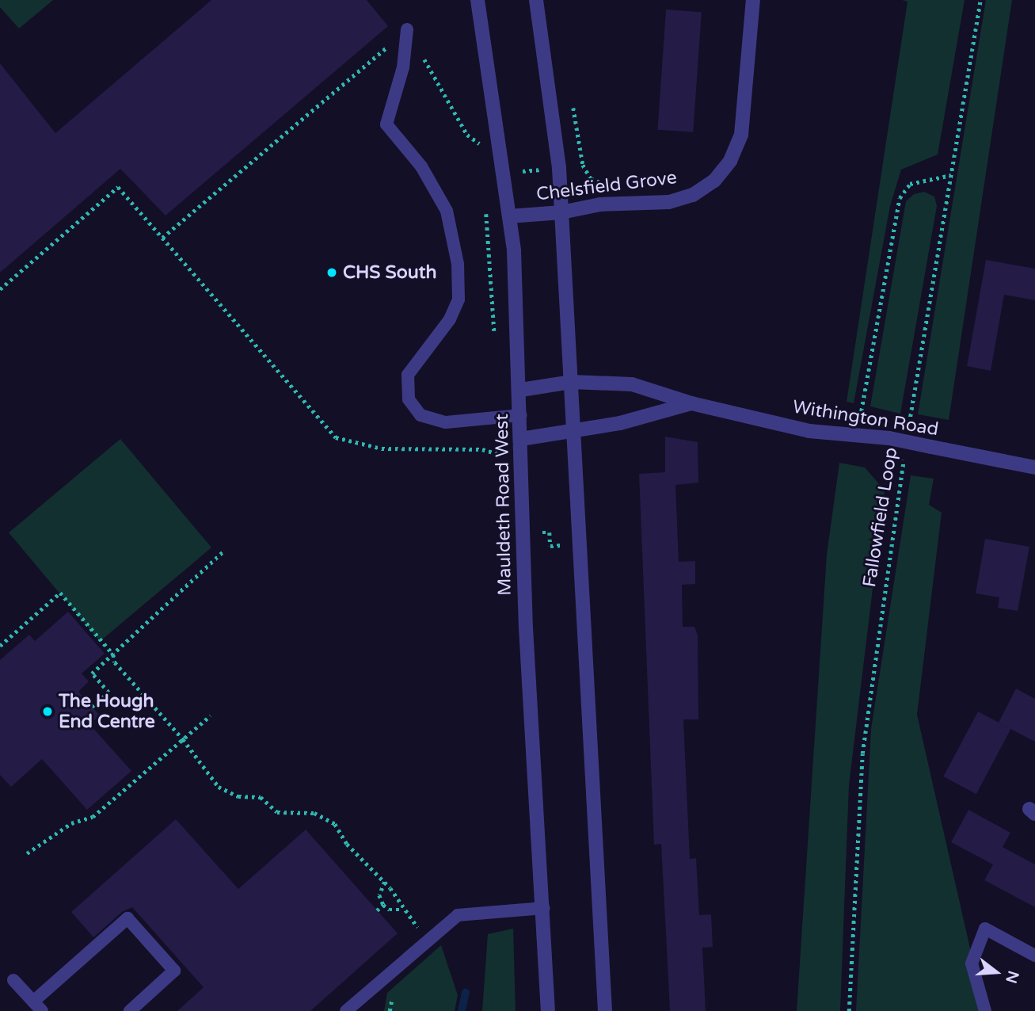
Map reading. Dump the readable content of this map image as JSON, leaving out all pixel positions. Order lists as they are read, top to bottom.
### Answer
{
  "streets": {
    "street": ["Chelsfield Grove", "Withington Road", "Mauldeth Road West"],
    "path": ["Fallowfield Loop"]
  },
  "crossings": [
    ["Chelsfield Grove", "Mauldeth Road West"],
    ["Withington Road", "Mauldeth Road West"]
  ],
  "places": ["CHS South", "The Hough End Centre"],
  "north": "right"
}
